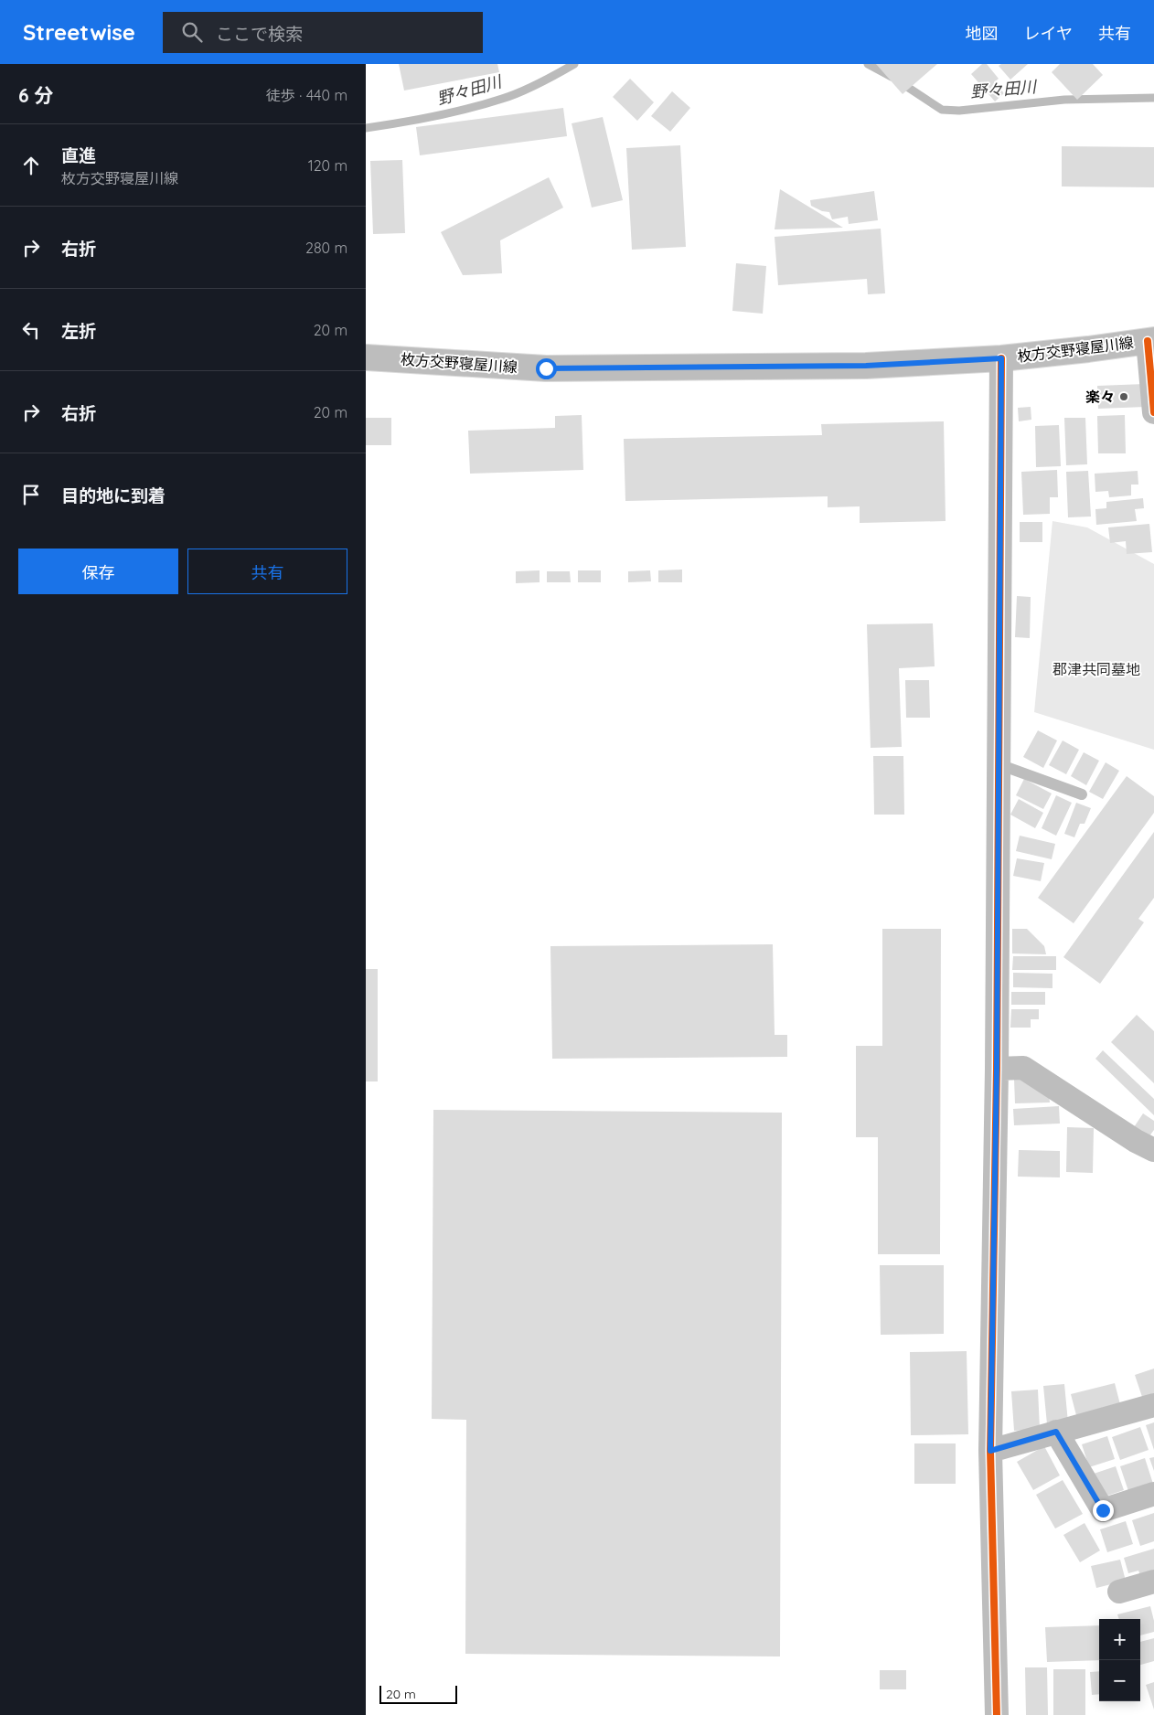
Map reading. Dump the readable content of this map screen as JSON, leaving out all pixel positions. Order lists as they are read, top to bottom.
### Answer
{
  "streets": {
    "main road": ["枚方交野寝屋川線"]
  },
  "water": ["野々田川"],
  "parks": ["郡津共同墓地"],
  "places": ["楽々"],
  "scale_bar": "20 m",
  "page": {
    "header": "Streetwise",
    "search": "ここで検索",
    "nav": ["地図", "レイヤ", "共有"],
    "heading": ["6 分", "徒歩 · 440 m"],
    "list": [
      ["直進", "枚方交野寝屋川線", "120 m"],
      ["右折", "280 m"],
      ["左折", "20 m"],
      ["右折", "20 m"],
      "目的地に到着"
    ],
    "buttons": ["保存", "共有"],
    "map_buttons": ["+", "−"],
    "scale": "20 m"
  }
}
